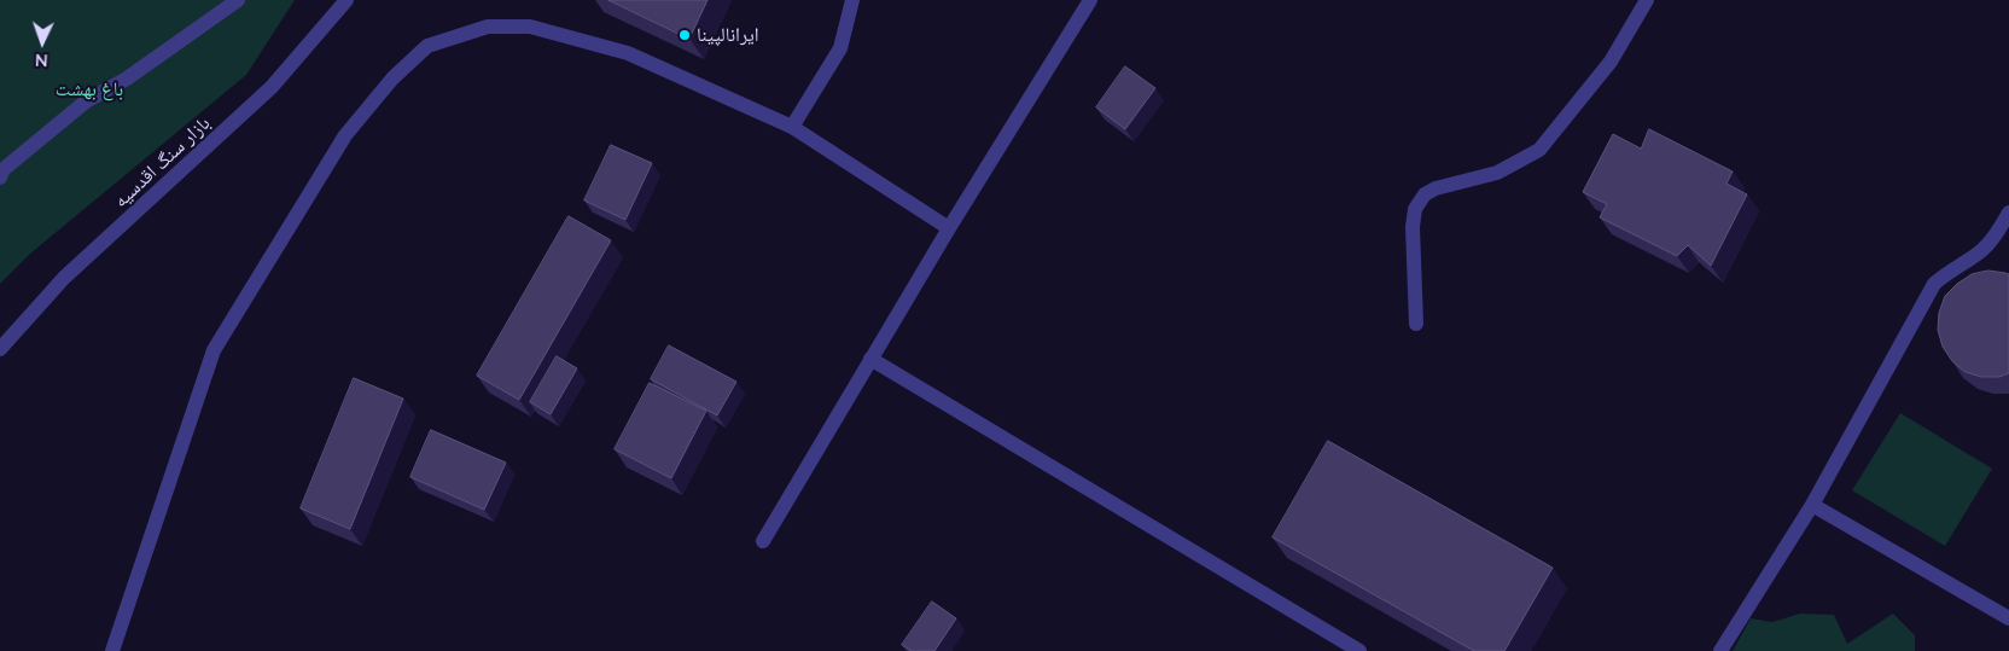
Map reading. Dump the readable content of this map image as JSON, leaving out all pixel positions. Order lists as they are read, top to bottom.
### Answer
{
  "streets": {
    "street": ["بازار سنگ اقدسیه"]
  },
  "parks": ["باغ بهشت"],
  "places": ["ایرانالپینا"],
  "north": "bottom"
}
